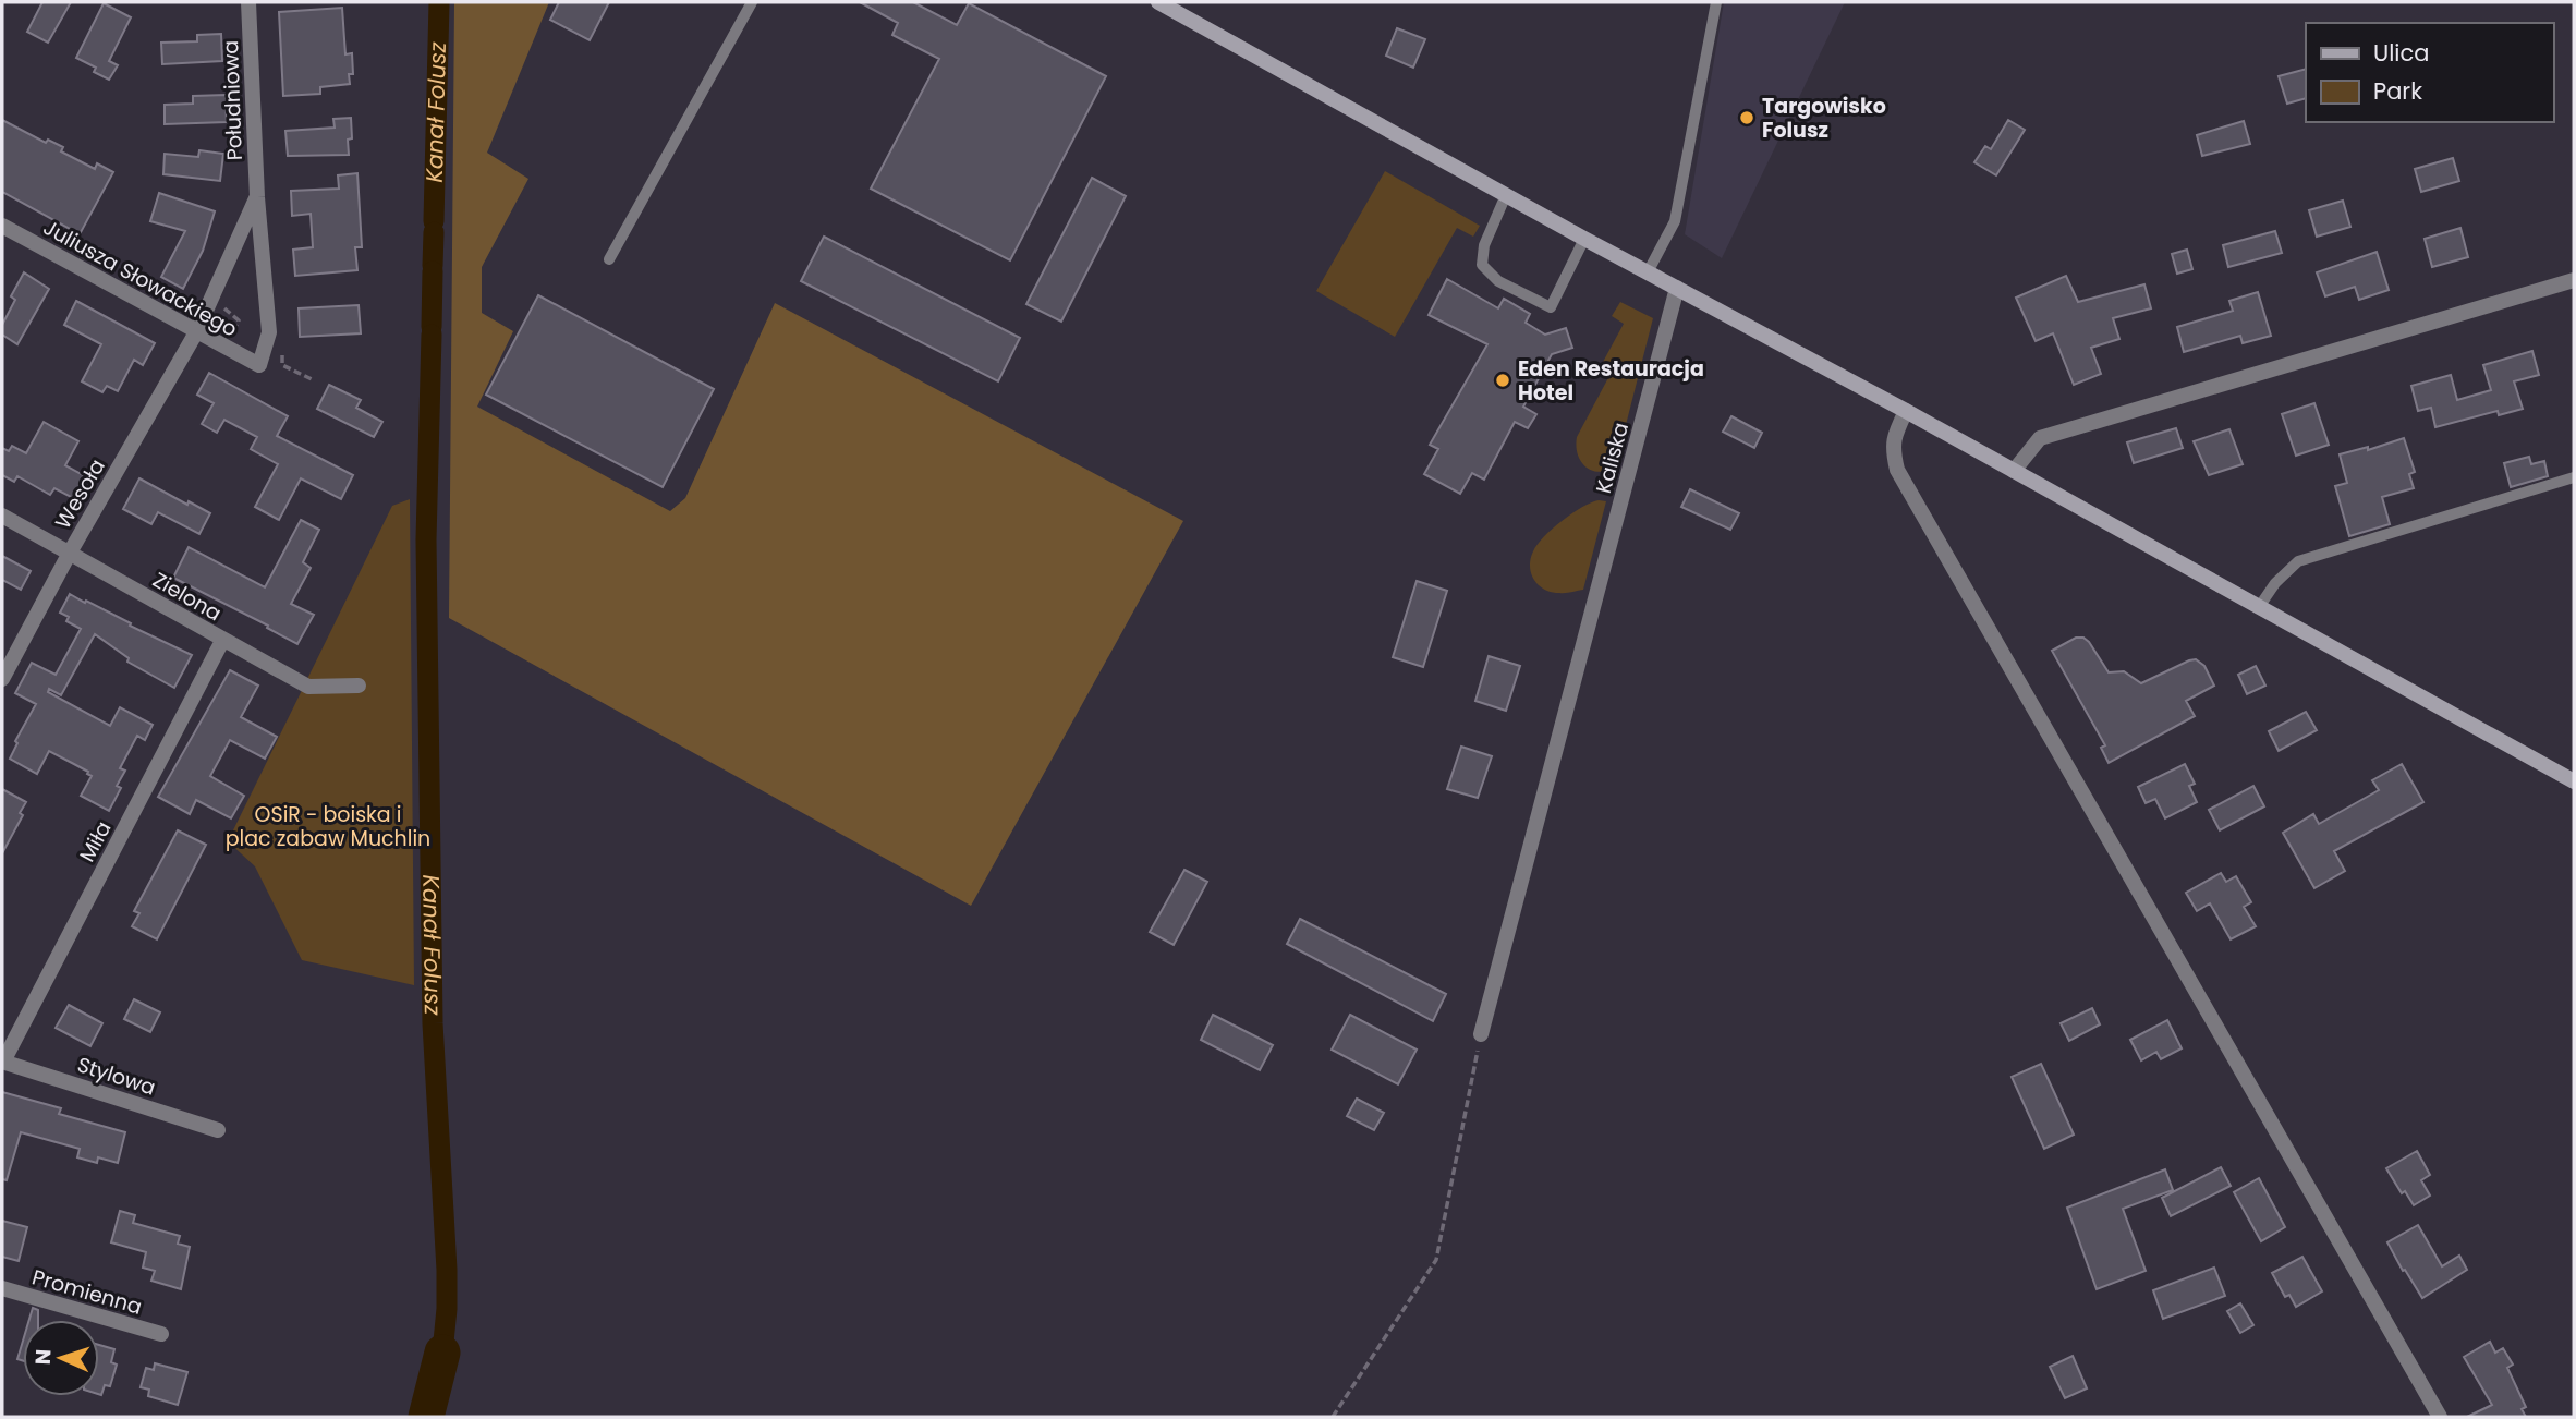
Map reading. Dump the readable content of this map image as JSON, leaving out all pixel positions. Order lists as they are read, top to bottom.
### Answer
{
  "streets": {
    "street": [
      "Południowa",
      "Juliusza Słowackiego",
      "Kaliska",
      "Wesoła",
      "Zielona",
      "Miła",
      "Stylowa",
      "Promienna"
    ]
  },
  "crossings": [
    ["Południowa", "Juliusza Słowackiego"],
    ["Południowa", "Wesoła"],
    ["Juliusza Słowackiego", "Wesoła"],
    ["Wesoła", "Zielona"],
    ["Zielona", "Miła"],
    ["Miła", "Stylowa"]
  ],
  "water": ["Kanał Folusz"],
  "parks": ["OSiR - boiska i plac zabaw Muchlin"],
  "places": ["Targowisko Folusz", "Eden Restauracja Hotel"],
  "legend": ["Ulica", "Park"],
  "north": "left"
}
